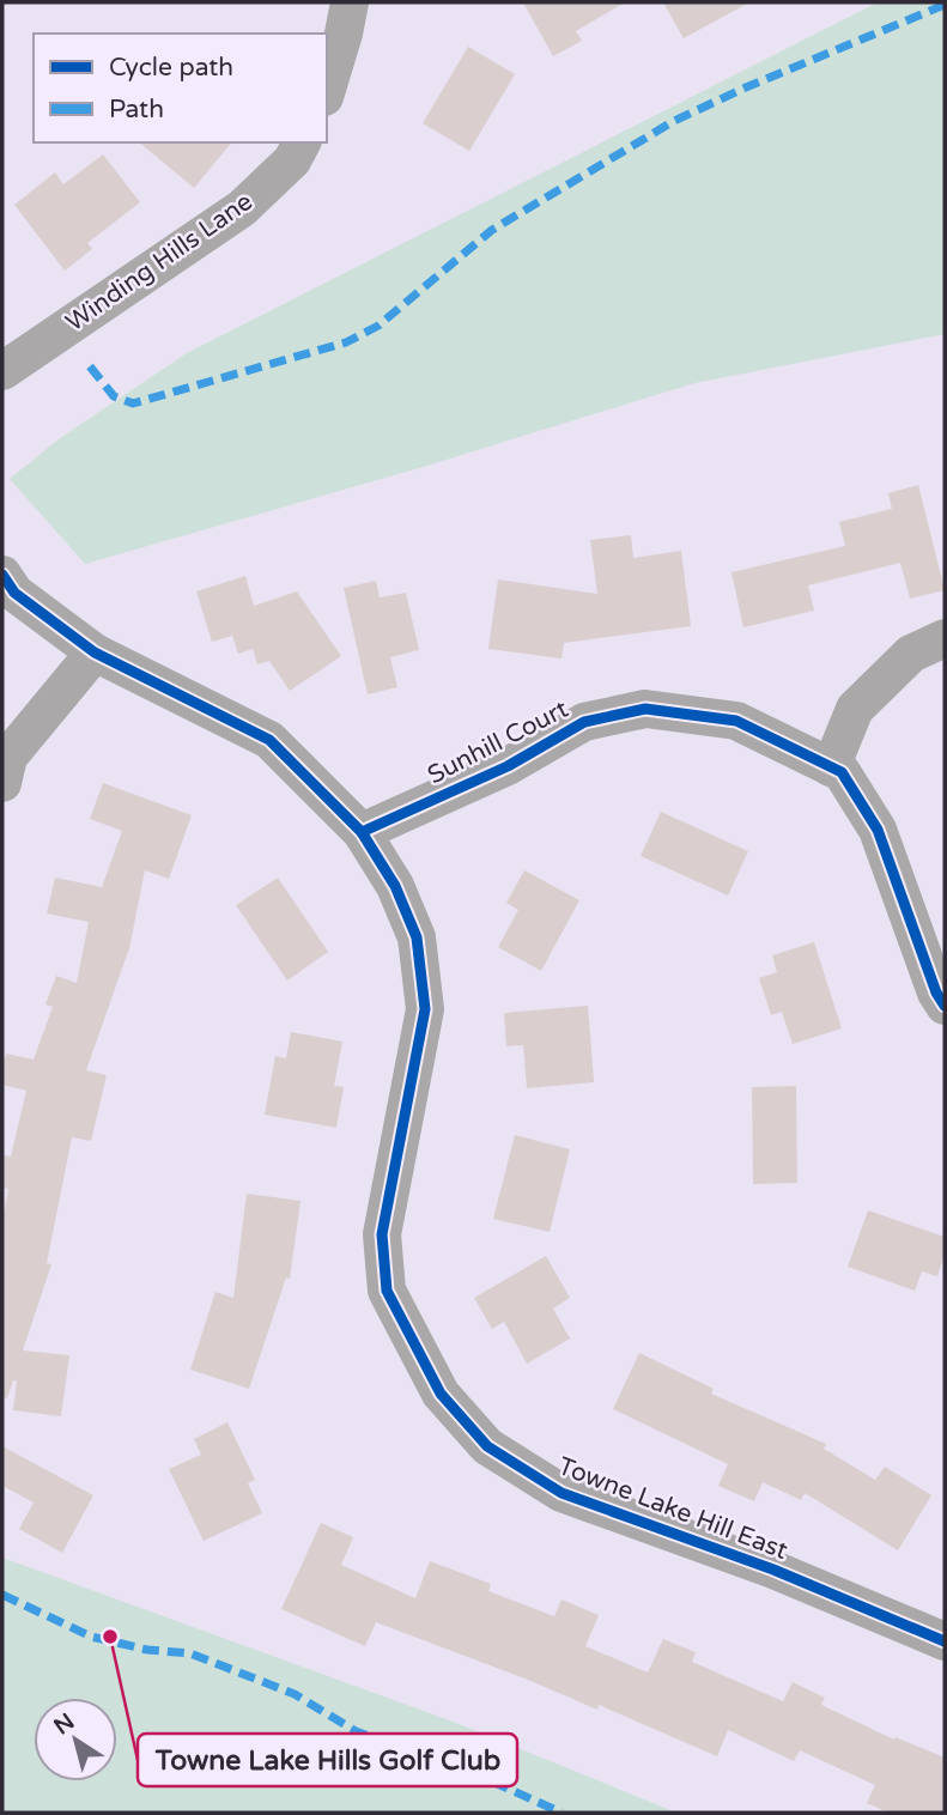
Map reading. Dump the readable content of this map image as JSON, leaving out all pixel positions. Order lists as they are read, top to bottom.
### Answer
{
  "streets": {
    "street": ["Winding Hills Lane", "Sunhill Court", "Towne Lake Hill East"]
  },
  "crossings": [
    ["Sunhill Court", "Towne Lake Hill East"]
  ],
  "places": ["Towne Lake Hills Golf Club"],
  "legend": ["Cycle path", "Path"],
  "north": "top left"
}
